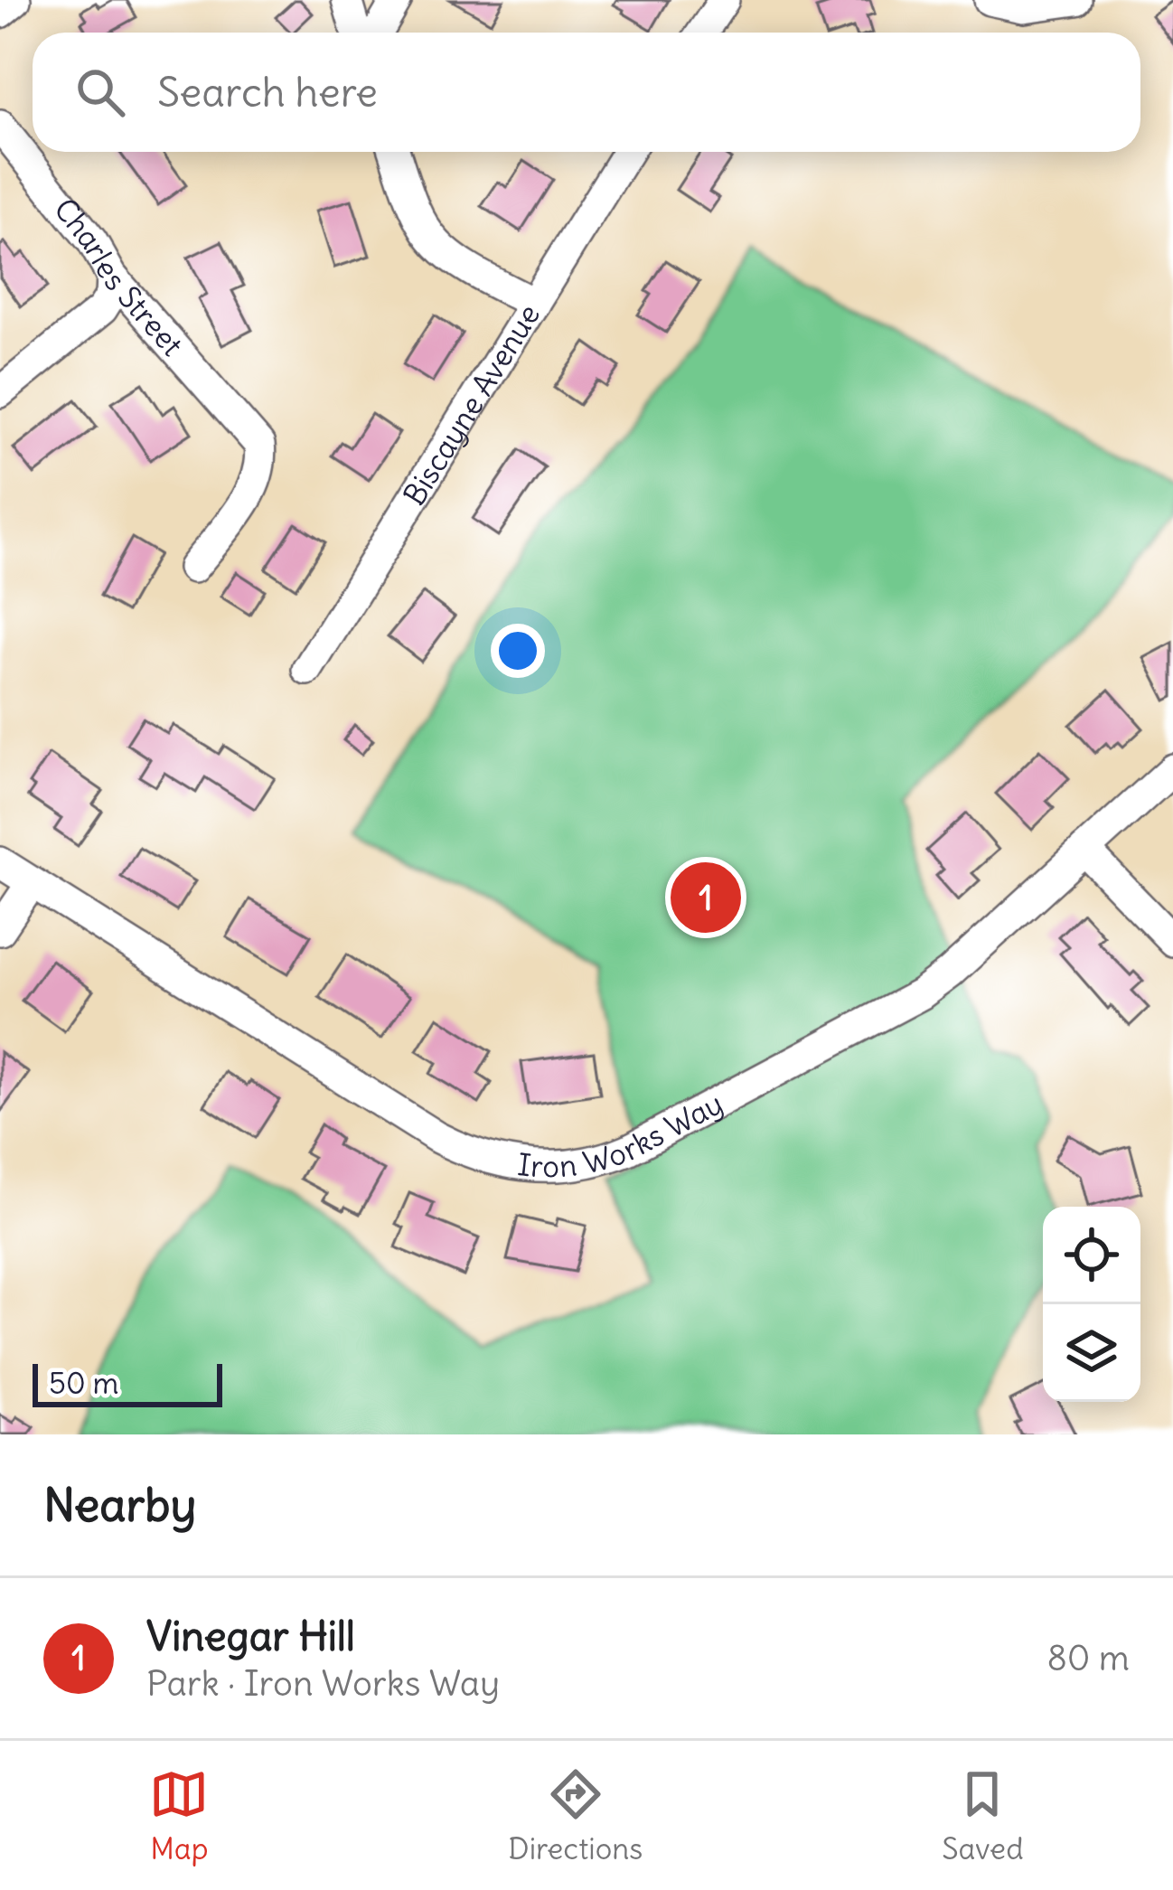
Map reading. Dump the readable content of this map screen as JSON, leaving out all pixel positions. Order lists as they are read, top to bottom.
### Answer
{
  "streets": {
    "street": ["Charles Street", "Biscayne Avenue", "Iron Works Way"]
  },
  "scale_bar": "50 m",
  "page": {
    "search": "Search here",
    "pins": "1",
    "scale": "50 m",
    "heading": "Nearby",
    "list": [
      {
        "mark": "1",
        "name": "Vinegar Hill",
        "note": "Park · Iron Works Way",
        "value": "80 m"
      }
    ],
    "nav": ["Map", "Directions", "Saved"]
  }
}
